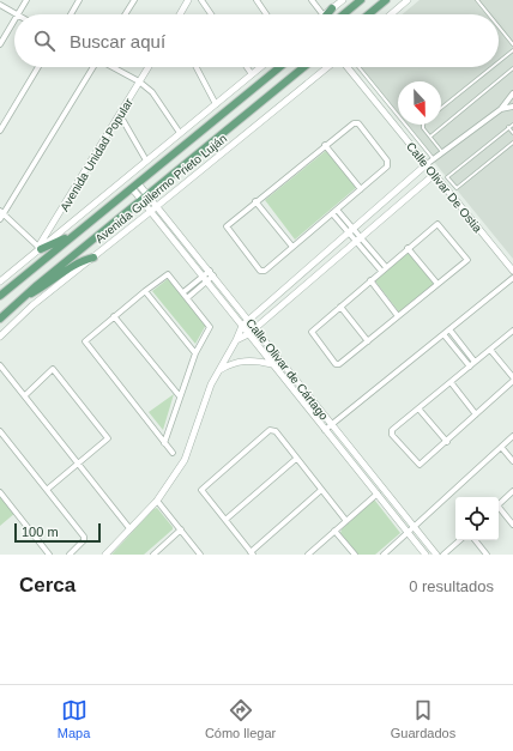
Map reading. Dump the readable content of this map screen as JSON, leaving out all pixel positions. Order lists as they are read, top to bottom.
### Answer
{
  "streets": {
    "main road": ["Avenida Guillermo Prieto Luján"],
    "street": ["Avenida Unidad Popular", "Calle Olivar De Ostia", "Calle Olivar de Cártago"]
  },
  "crossings": [
    ["Avenida Guillermo Prieto Luján", "Calle Olivar de Cártago"]
  ],
  "scale_bar": "100 m",
  "north": "bottom",
  "page": {
    "search": "Buscar aquí",
    "scale": "100 m",
    "heading": ["Cerca", "0 resultados"],
    "nav": ["Mapa", "Cómo llegar", "Guardados"]
  }
}
